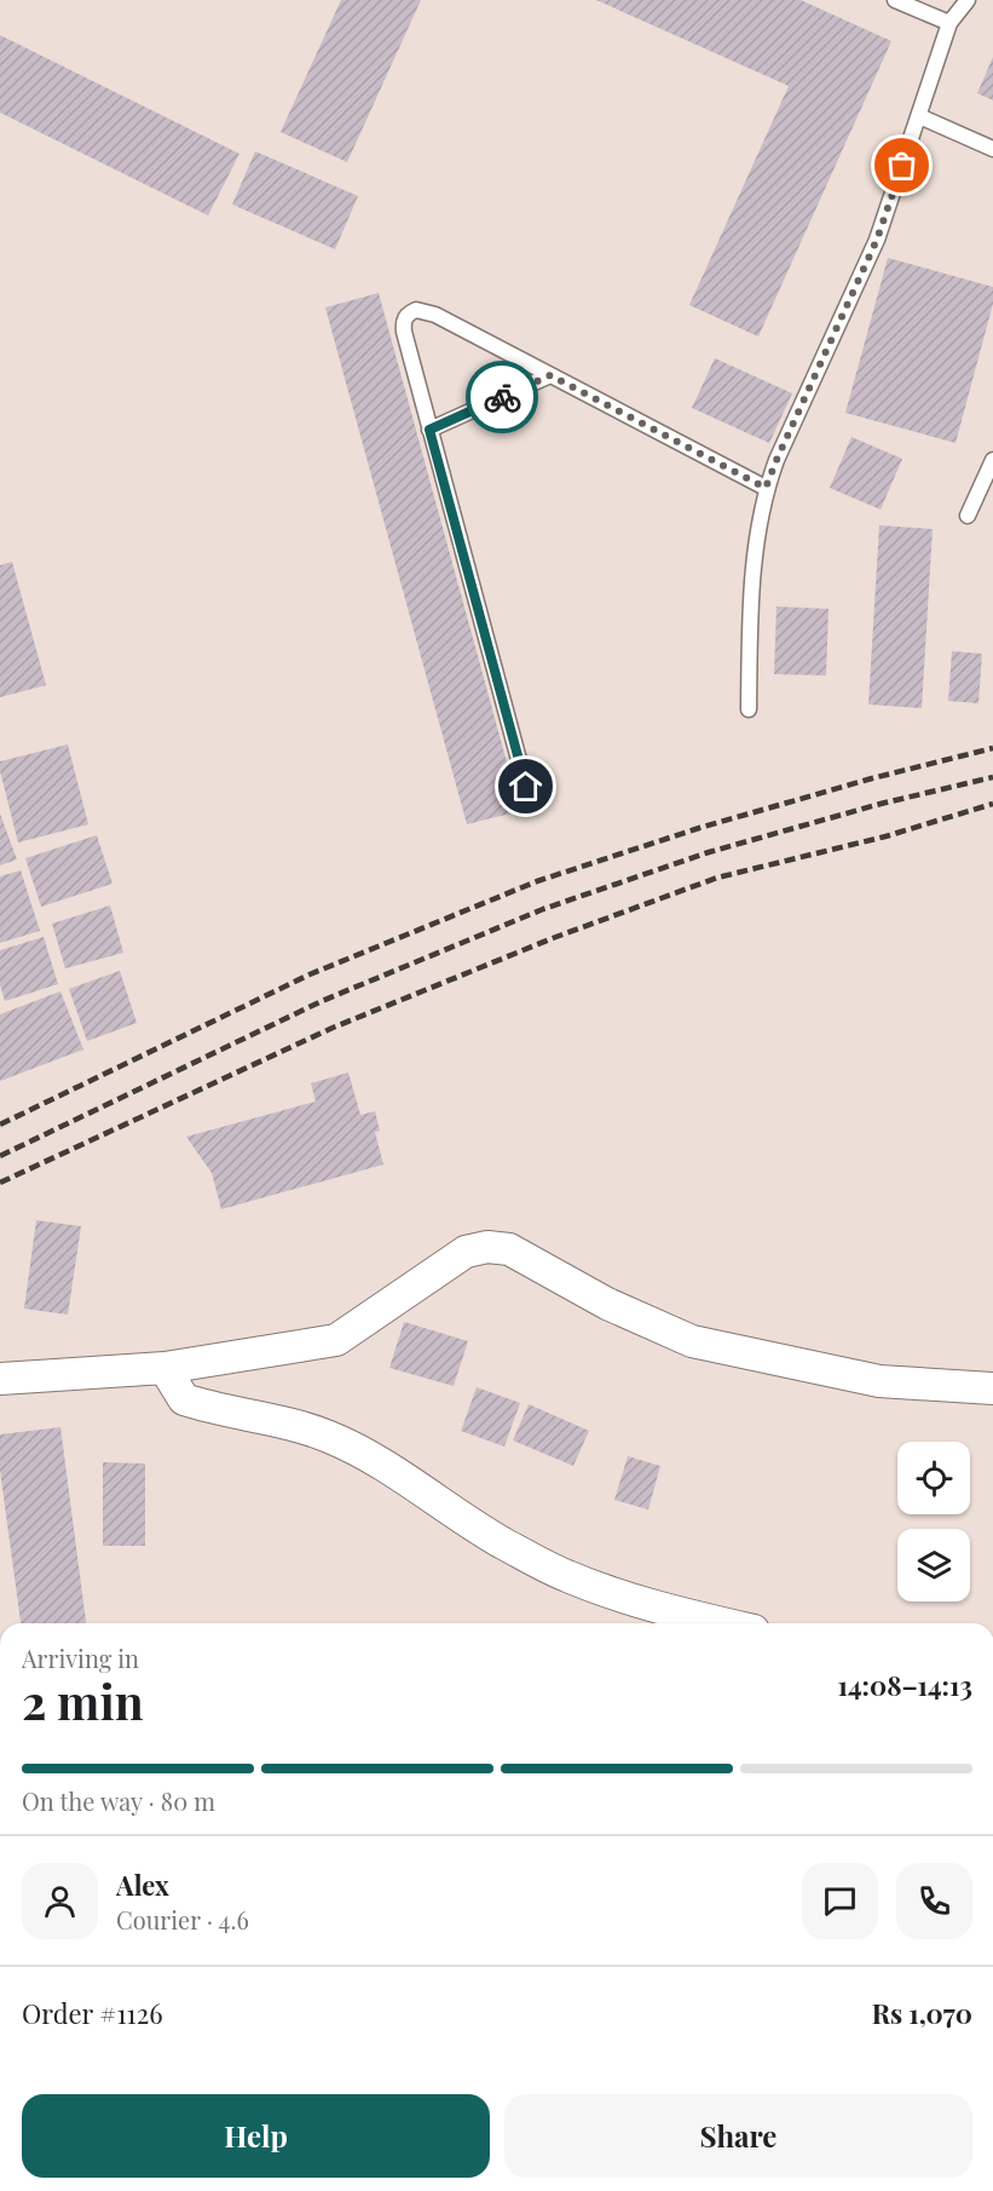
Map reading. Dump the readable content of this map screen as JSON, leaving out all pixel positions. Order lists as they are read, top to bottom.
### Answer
{
  "page": {
    "heading": ["2 min", "Arriving in", "14:08–14:13"],
    "panel": [
      "Alex",
      "Courier · 4.6",
      "Order #1126",
      "Rs 1,070"
    ],
    "bar": "On the way · 80 m",
    "buttons": ["Help", "Share"]
  }
}
